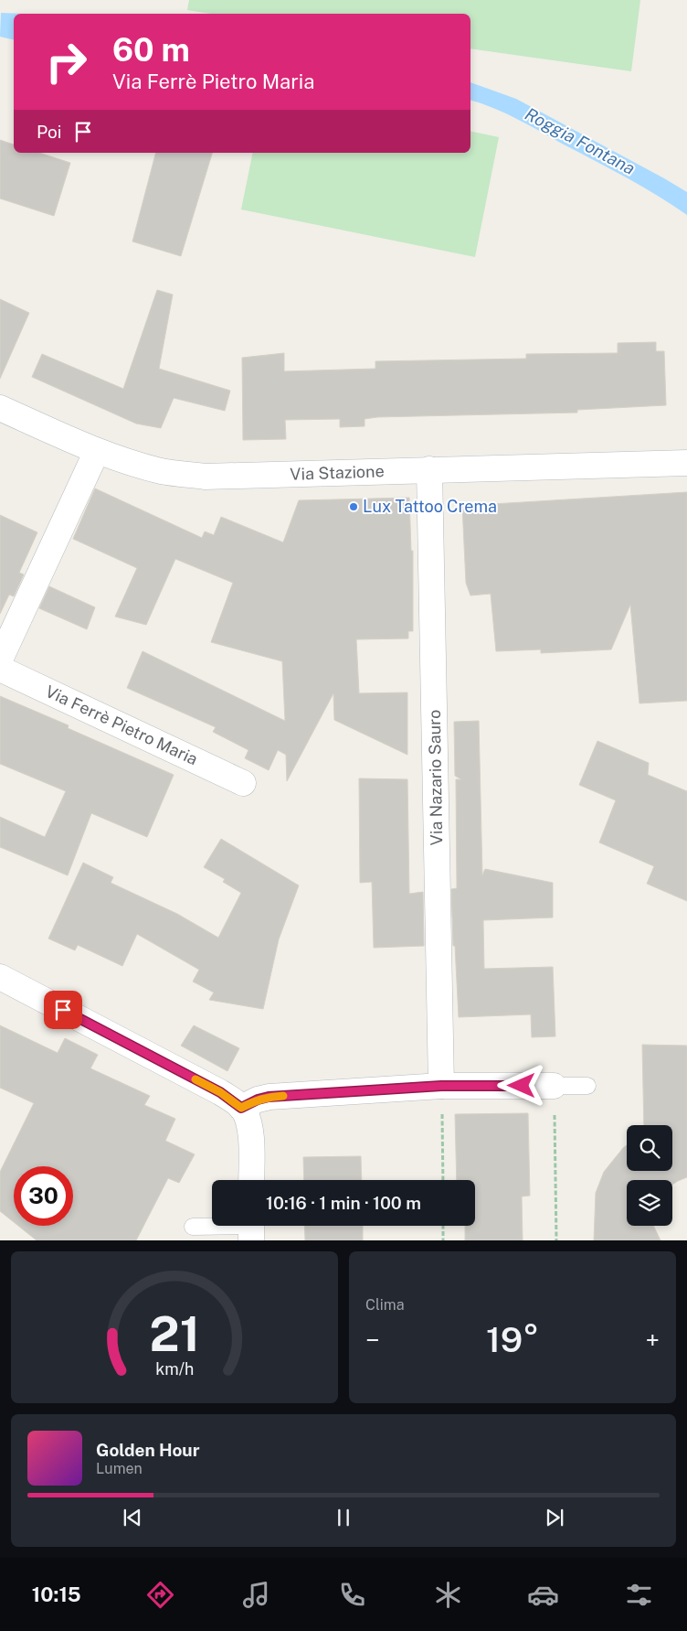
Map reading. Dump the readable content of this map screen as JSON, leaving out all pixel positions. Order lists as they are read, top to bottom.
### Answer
{
  "streets": {
    "street": ["Via Stazione", "Via Ferrè Pietro Maria", "Via Nazario Sauro"]
  },
  "crossings": [
    ["Via Stazione", "Via Nazario Sauro"]
  ],
  "water": ["Roggia Fontana"],
  "places": ["Lux Tattoo Crema"],
  "page": {
    "turn": ["60 m", "Via Ferrè Pietro Maria"],
    "then": "Poi",
    "limit": "30",
    "trip": "10:16 · 1 min · 100 m",
    "tile": "Clima",
    "heat": ["−", "19°", "+"],
    "song": ["Golden Hour", "Lumen"],
    "tabs": "10:15",
    "gauge": ["21", "km/h"]
  }
}
